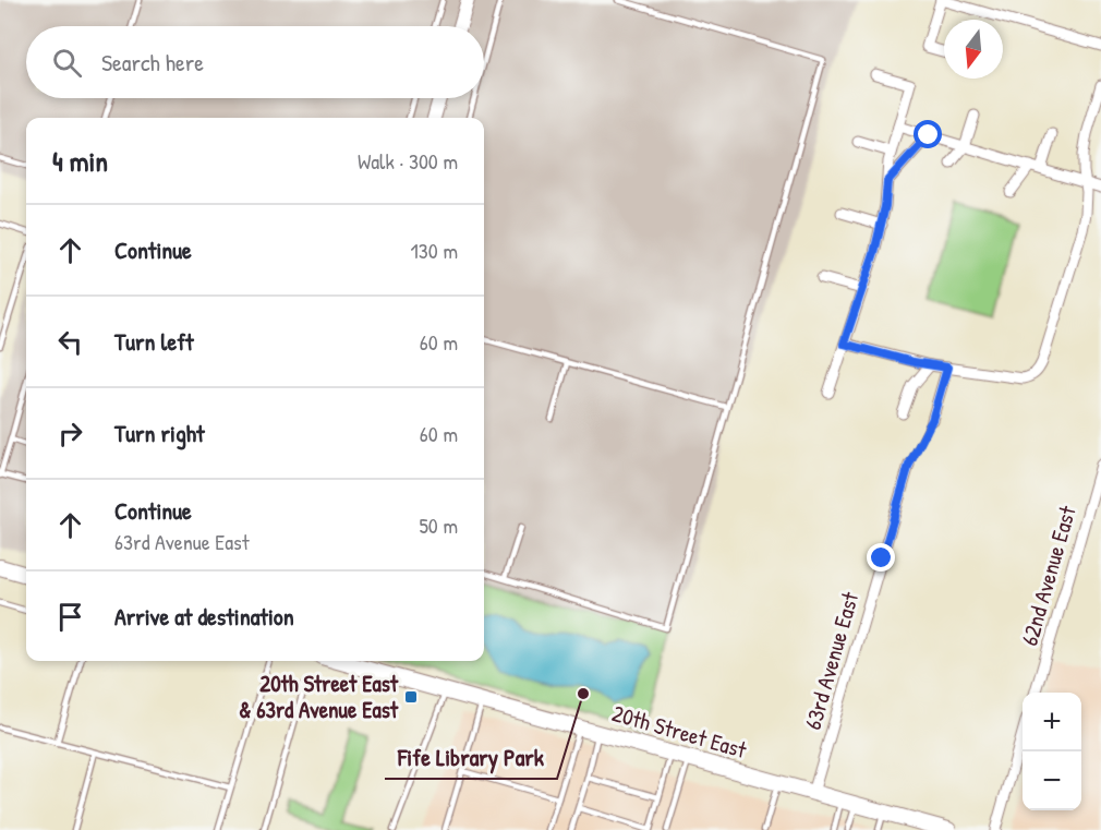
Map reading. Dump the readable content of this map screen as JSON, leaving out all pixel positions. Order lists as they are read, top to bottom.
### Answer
{
  "streets": {
    "main road": ["20th Street East"],
    "street": ["62nd Avenue East", "63rd Avenue East"]
  },
  "crossings": [
    ["63rd Avenue East", "20th Street East"]
  ],
  "places": {
    "other": ["Fife Library Park"],
    "transit": ["20th Street East & 63rd Avenue East"]
  },
  "north": "bottom",
  "page": {
    "search": "Search here",
    "heading": ["4 min", "Walk · 300 m"],
    "list": [
      ["Continue", "130 m"],
      ["Turn left", "60 m"],
      ["Turn right", "60 m"],
      ["Continue", "63rd Avenue East", "50 m"],
      "Arrive at destination"
    ],
    "map_buttons": ["+", "−"]
  }
}
